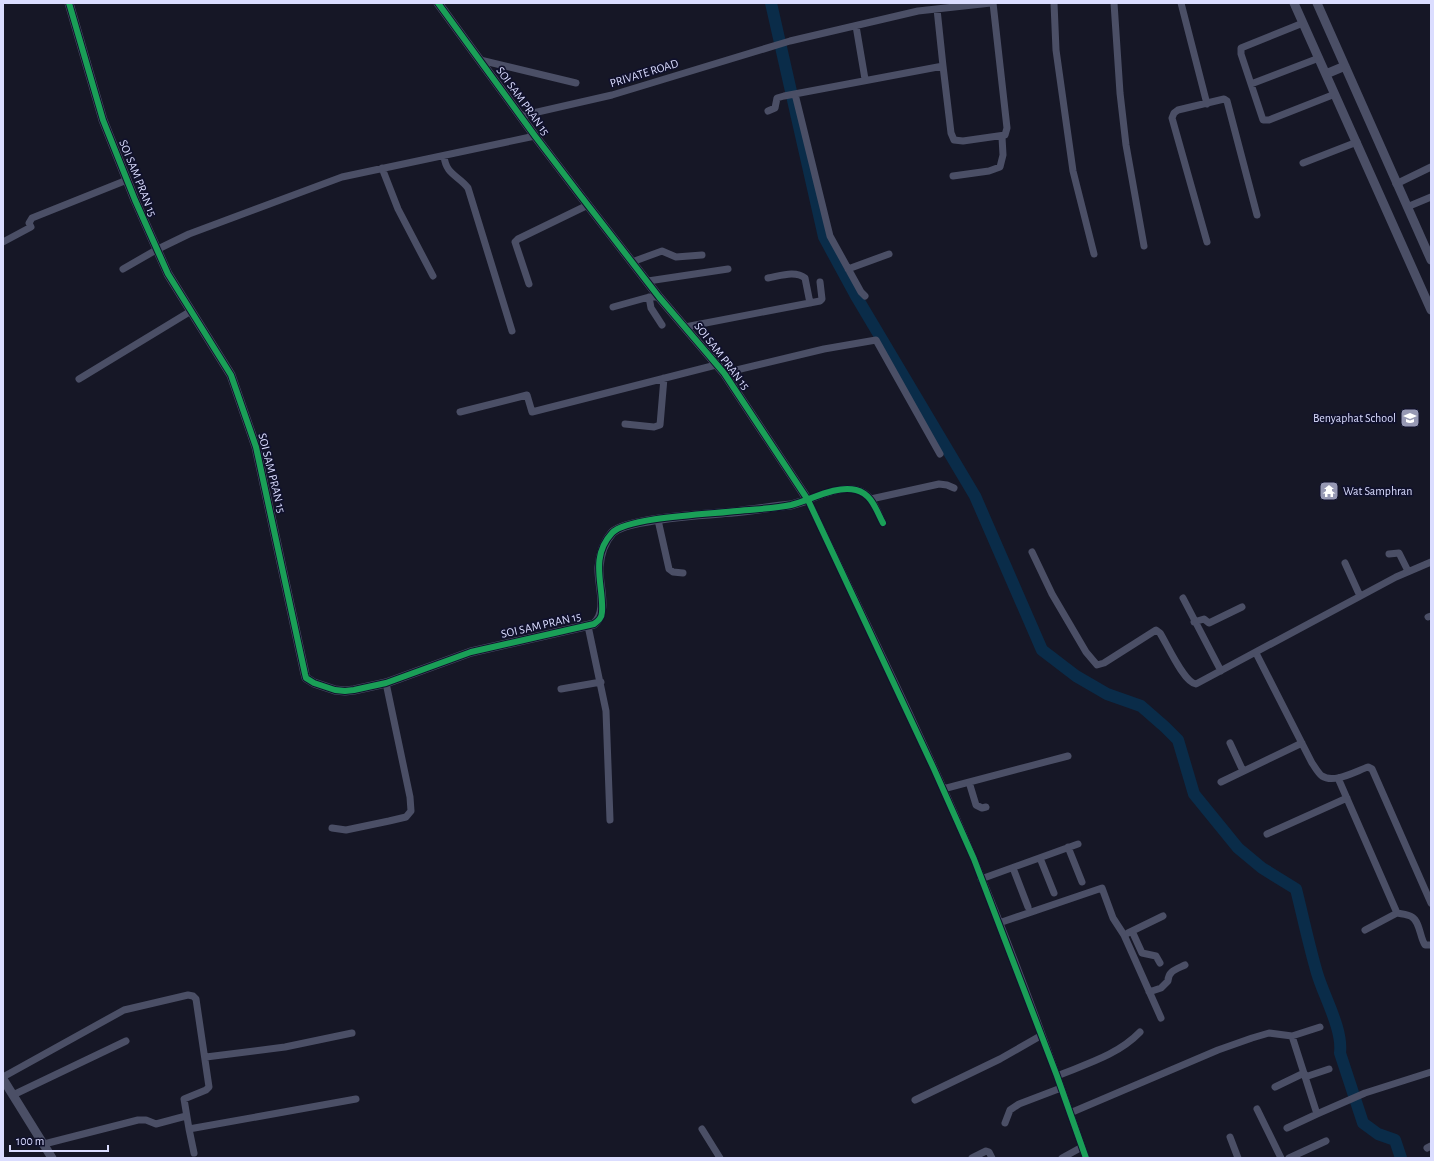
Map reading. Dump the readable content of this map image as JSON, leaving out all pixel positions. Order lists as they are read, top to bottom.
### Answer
{
  "streets": {
    "street": ["PRIVATE ROAD", "SOI SAM PRAN 15"]
  },
  "crossings": [
    ["PRIVATE ROAD", "SOI SAM PRAN 15"]
  ],
  "places": {
    "school or university": ["Benyaphat School"],
    "temple": ["Wat Samphran"]
  },
  "scale_bar": "100 m"
}
